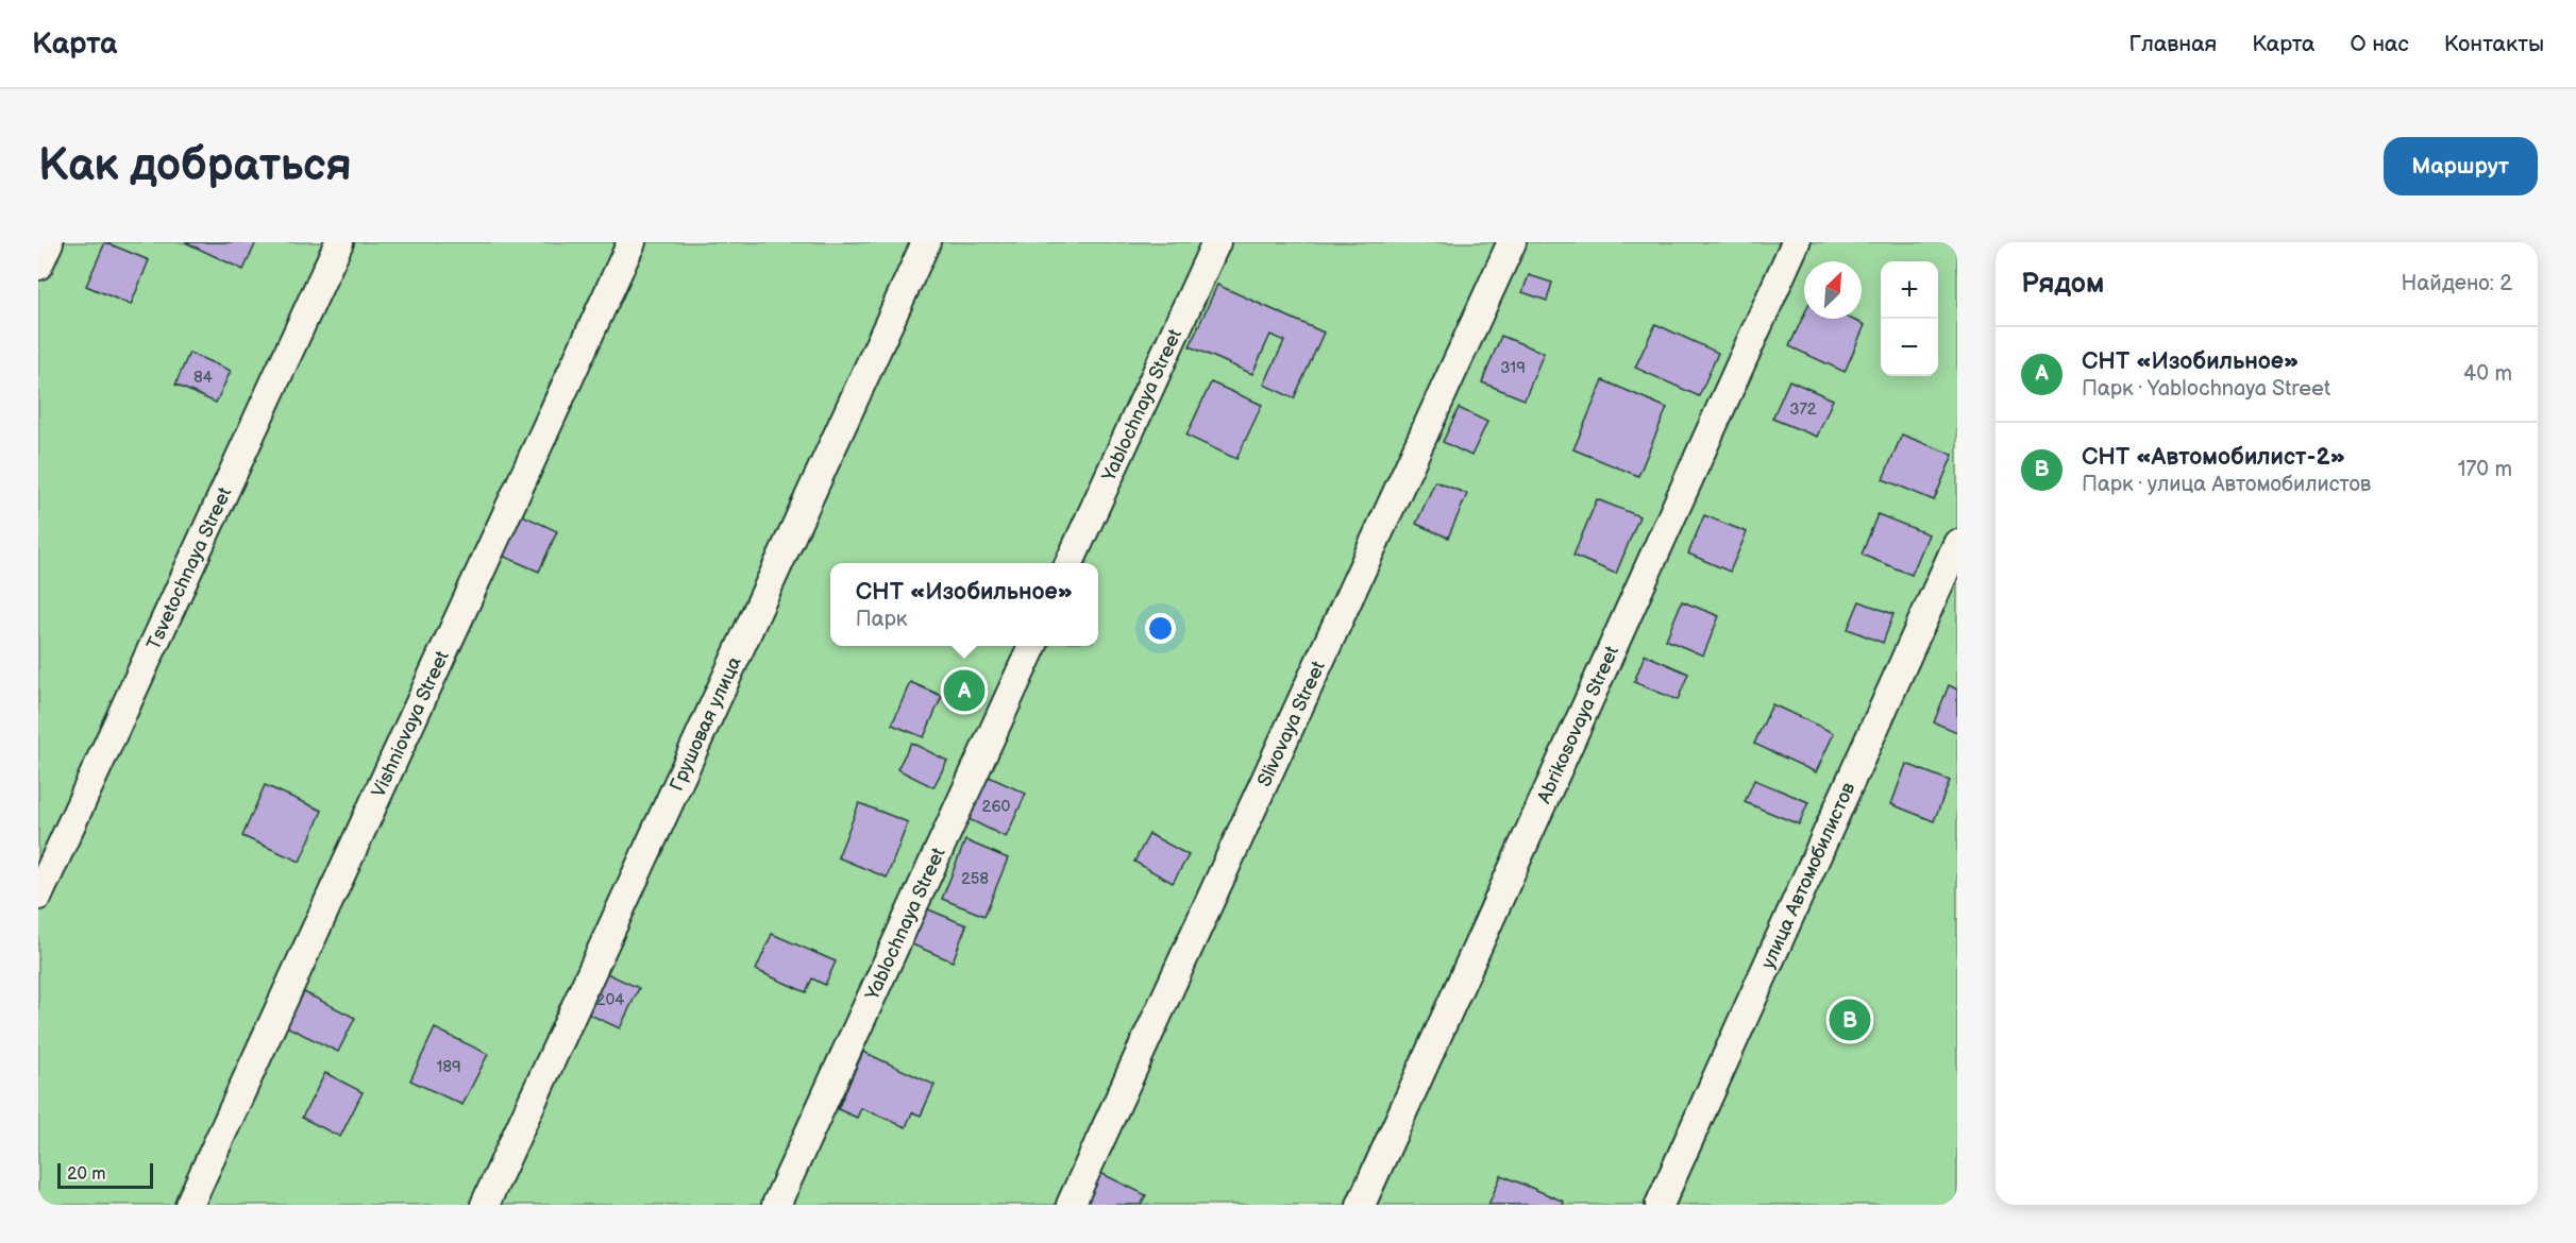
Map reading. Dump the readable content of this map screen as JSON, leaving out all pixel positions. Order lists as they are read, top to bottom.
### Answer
{
  "streets": {
    "street": [
      "Yablochnaya Street",
      "Tsvetochnaya Street",
      "Vishniovaya Street",
      "Грушовая улица",
      "Slivovaya Street",
      "Abrikosovaya Street",
      "улица Автомобилистов"
    ]
  },
  "house_numbers": [
    "319",
    "84",
    "372",
    "260",
    "258",
    "204",
    "189"
  ],
  "scale_bar": "20 m",
  "north": "top right",
  "page": {
    "header": "Карта",
    "nav": [
      "Главная",
      "Карта",
      "О нас",
      "Контакты"
    ],
    "buttons": "Маршрут",
    "title": "Как добраться",
    "heading": ["Рядом", "Найдено: 2"],
    "map_buttons": ["+", "−"],
    "list": [
      {
        "mark": "A",
        "name": "СНТ «Изобильное»",
        "note": "Парк · Yablochnaya Street",
        "value": "40 m"
      },
      {
        "mark": "B",
        "name": "СНТ «Автомобилист-2»",
        "note": "Парк · улица Автомобилистов",
        "value": "170 m"
      }
    ],
    "popup": ["СНТ «Изобильное»", "Парк"],
    "pins": ["A", "B"],
    "scale": "20 m"
  }
}
